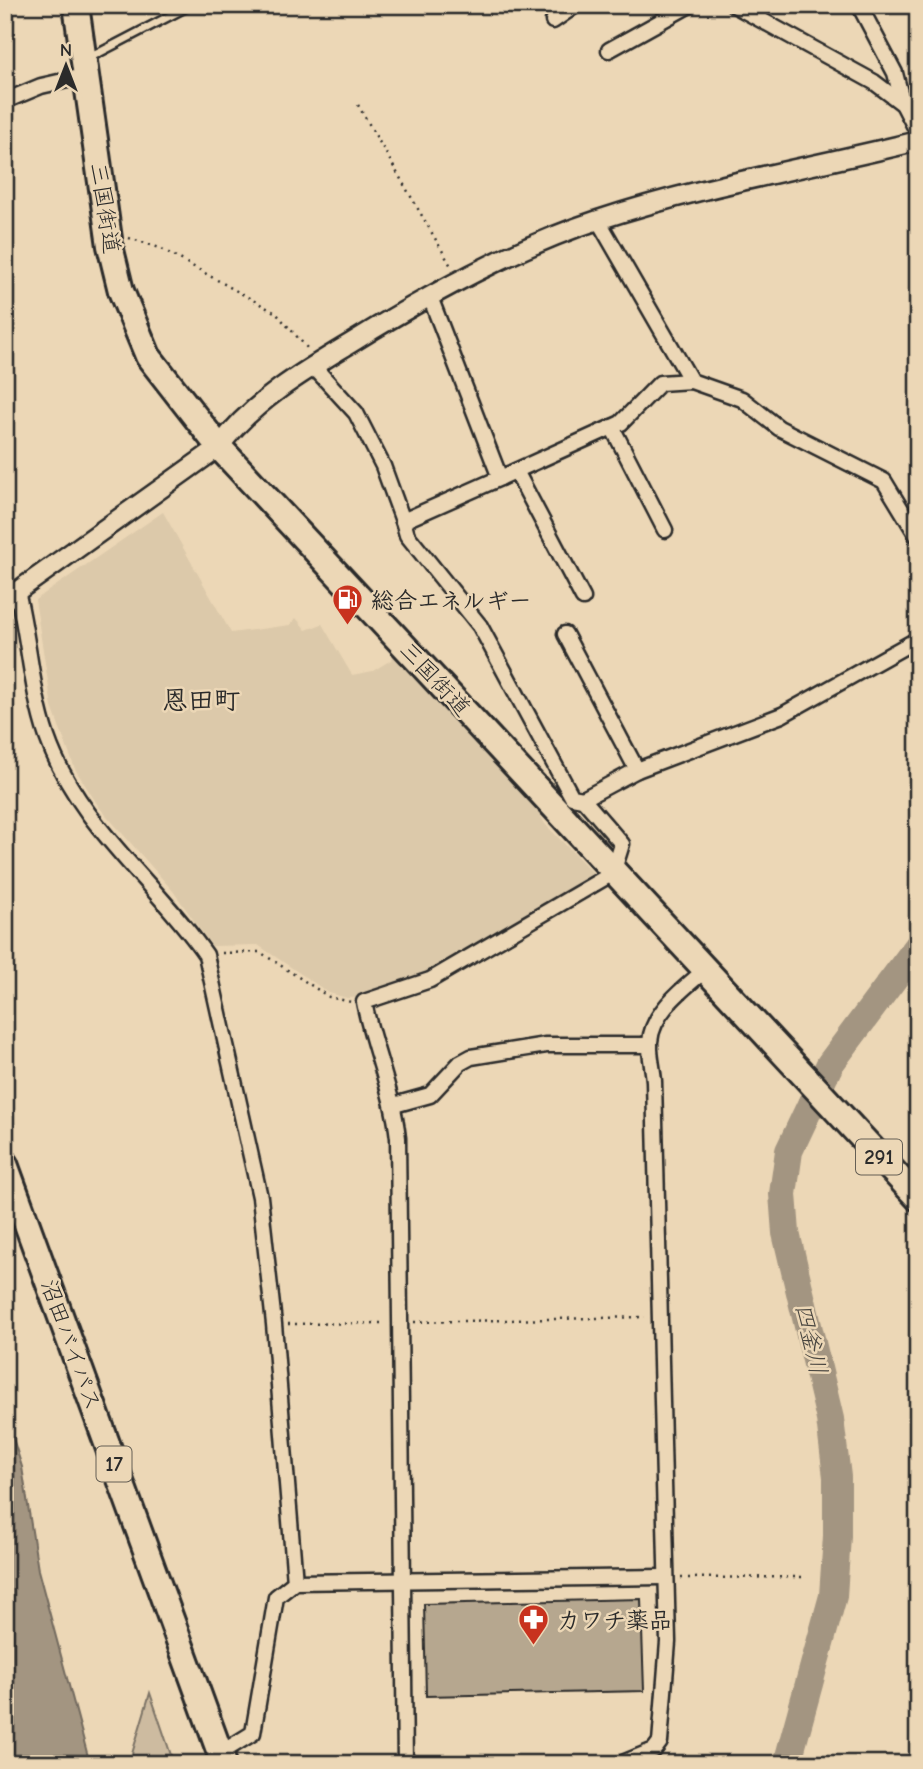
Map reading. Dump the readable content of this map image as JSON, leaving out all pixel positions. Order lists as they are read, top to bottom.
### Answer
{
  "streets": {
    "highway": [
      "三国街道",
      "291",
      "沼田バイパス",
      "17"
    ]
  },
  "districts": ["恩田町"],
  "water": ["四釜川"],
  "places": {
    "fuel station": ["総合エネルギー"],
    "pharmacy": ["カワチ薬品"]
  },
  "north": "top"
}
